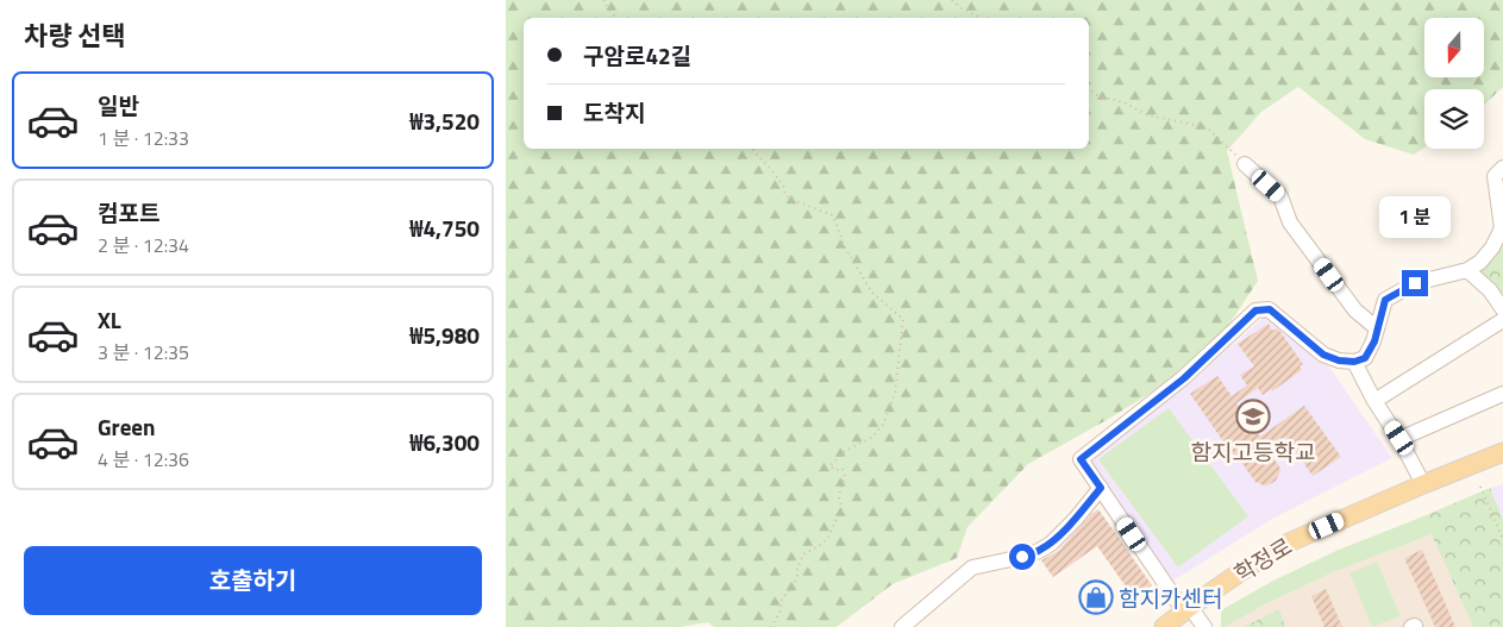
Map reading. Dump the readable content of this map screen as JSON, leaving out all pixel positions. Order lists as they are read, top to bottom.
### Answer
{
  "streets": {
    "main road": ["학정로"]
  },
  "places": {
    "school or university": ["함지고등학교"],
    "shop": ["함지카센터"]
  },
  "north": "bottom",
  "page": {
    "heading": "차량 선택",
    "banner": ["구암로42길", "도착지"],
    "list": [
      {
        "name": "일반",
        "note": "1 분 · 12:33",
        "value": "₩3,520"
      },
      {
        "name": "컴포트",
        "note": "2 분 · 12:34",
        "value": "₩4,750"
      },
      {
        "name": "XL",
        "note": "3 분 · 12:35",
        "value": "₩5,980"
      },
      {
        "name": "Green",
        "note": "4 분 · 12:36",
        "value": "₩6,300"
      }
    ],
    "bubble": "1 분",
    "buttons": "호출하기"
  }
}
